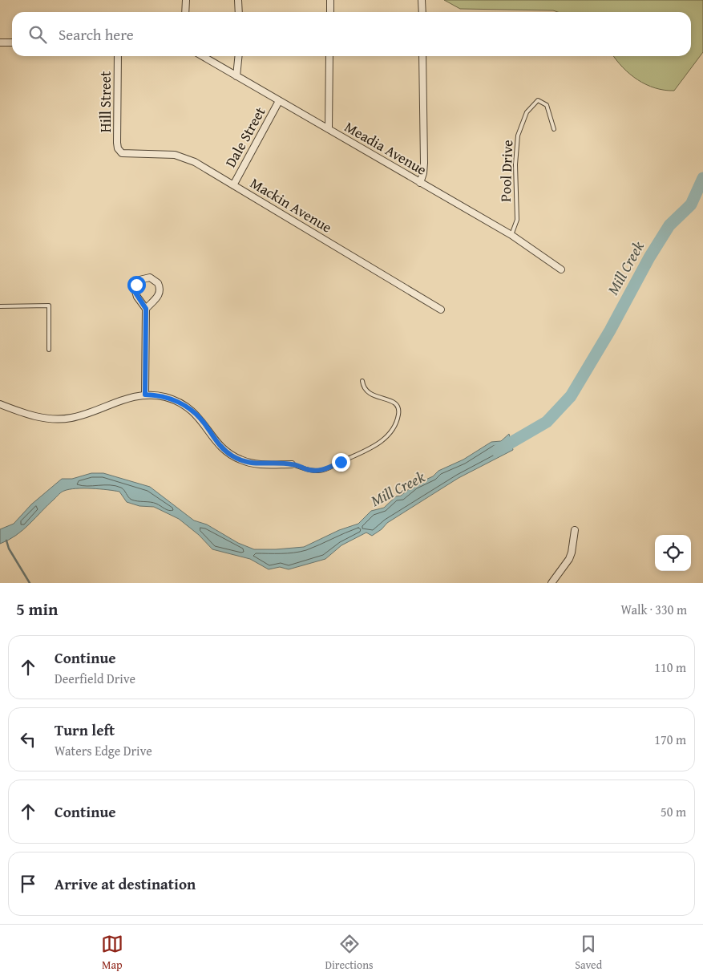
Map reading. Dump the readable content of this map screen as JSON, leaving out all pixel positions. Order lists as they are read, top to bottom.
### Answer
{
  "streets": {
    "street": [
      "Hill Street",
      "Dale Street",
      "Meadia Avenue",
      "Mackin Avenue"
    ],
    "lane": ["Pool Drive"]
  },
  "crossings": [
    ["Hill Street", "Mackin Avenue"],
    ["Dale Street", "Meadia Avenue"],
    ["Dale Street", "Mackin Avenue"],
    ["Meadia Avenue", "Pool Drive"]
  ],
  "water": ["Mill Creek"],
  "page": {
    "search": "Search here",
    "heading": ["5 min", "Walk · 330 m"],
    "list": [
      ["Continue", "Deerfield Drive", "110 m"],
      ["Turn left", "Waters Edge Drive", "170 m"],
      ["Continue", "50 m"],
      "Arrive at destination"
    ],
    "nav": ["Map", "Directions", "Saved"]
  }
}
